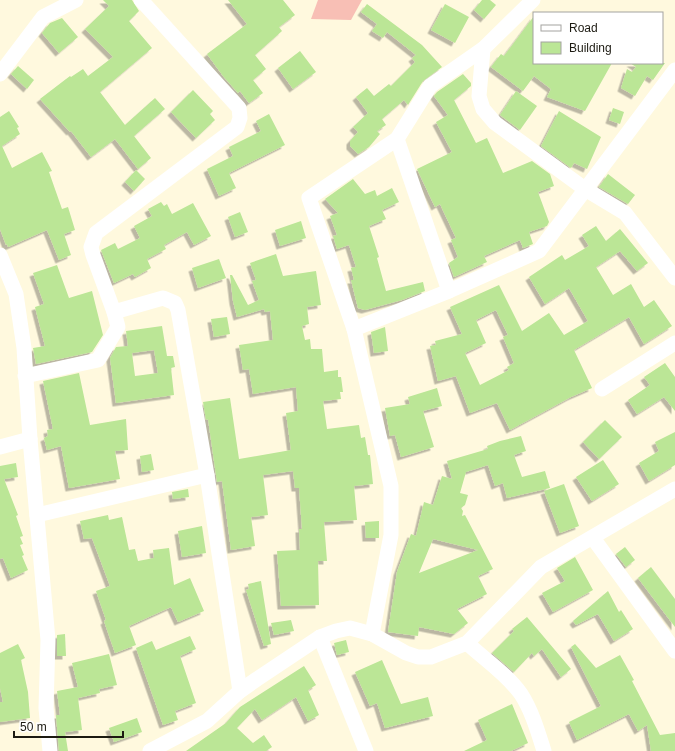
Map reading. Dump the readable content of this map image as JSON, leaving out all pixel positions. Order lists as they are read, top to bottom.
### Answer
{
  "legend": ["Road", "Building"],
  "scale_bar": "50 m"
}
